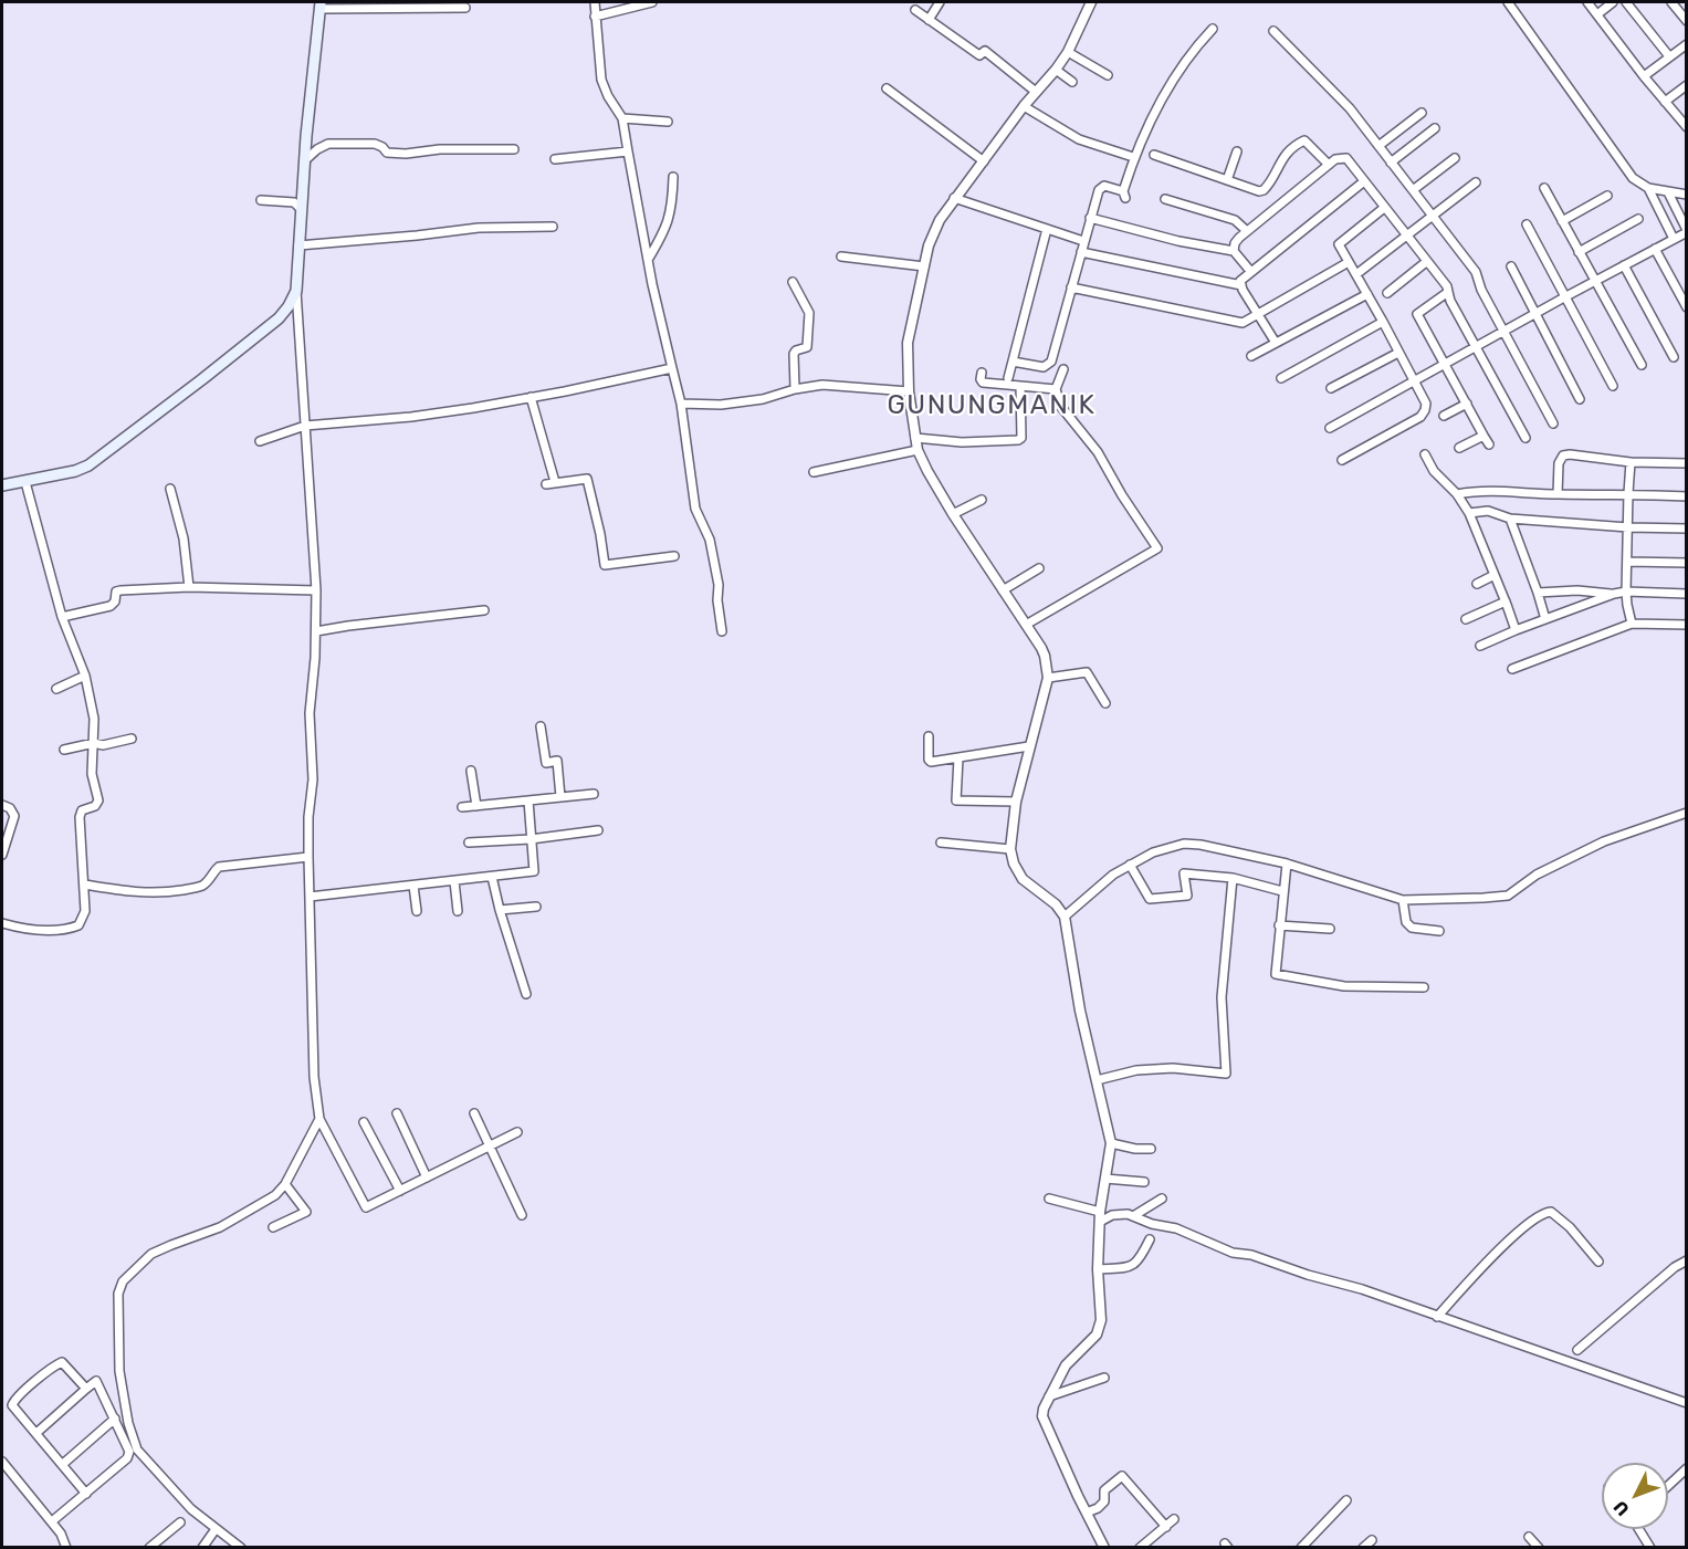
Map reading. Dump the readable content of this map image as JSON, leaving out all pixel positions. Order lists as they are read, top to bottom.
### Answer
{
  "districts": ["GUNUNGMANIK"],
  "north": "bottom left"
}
